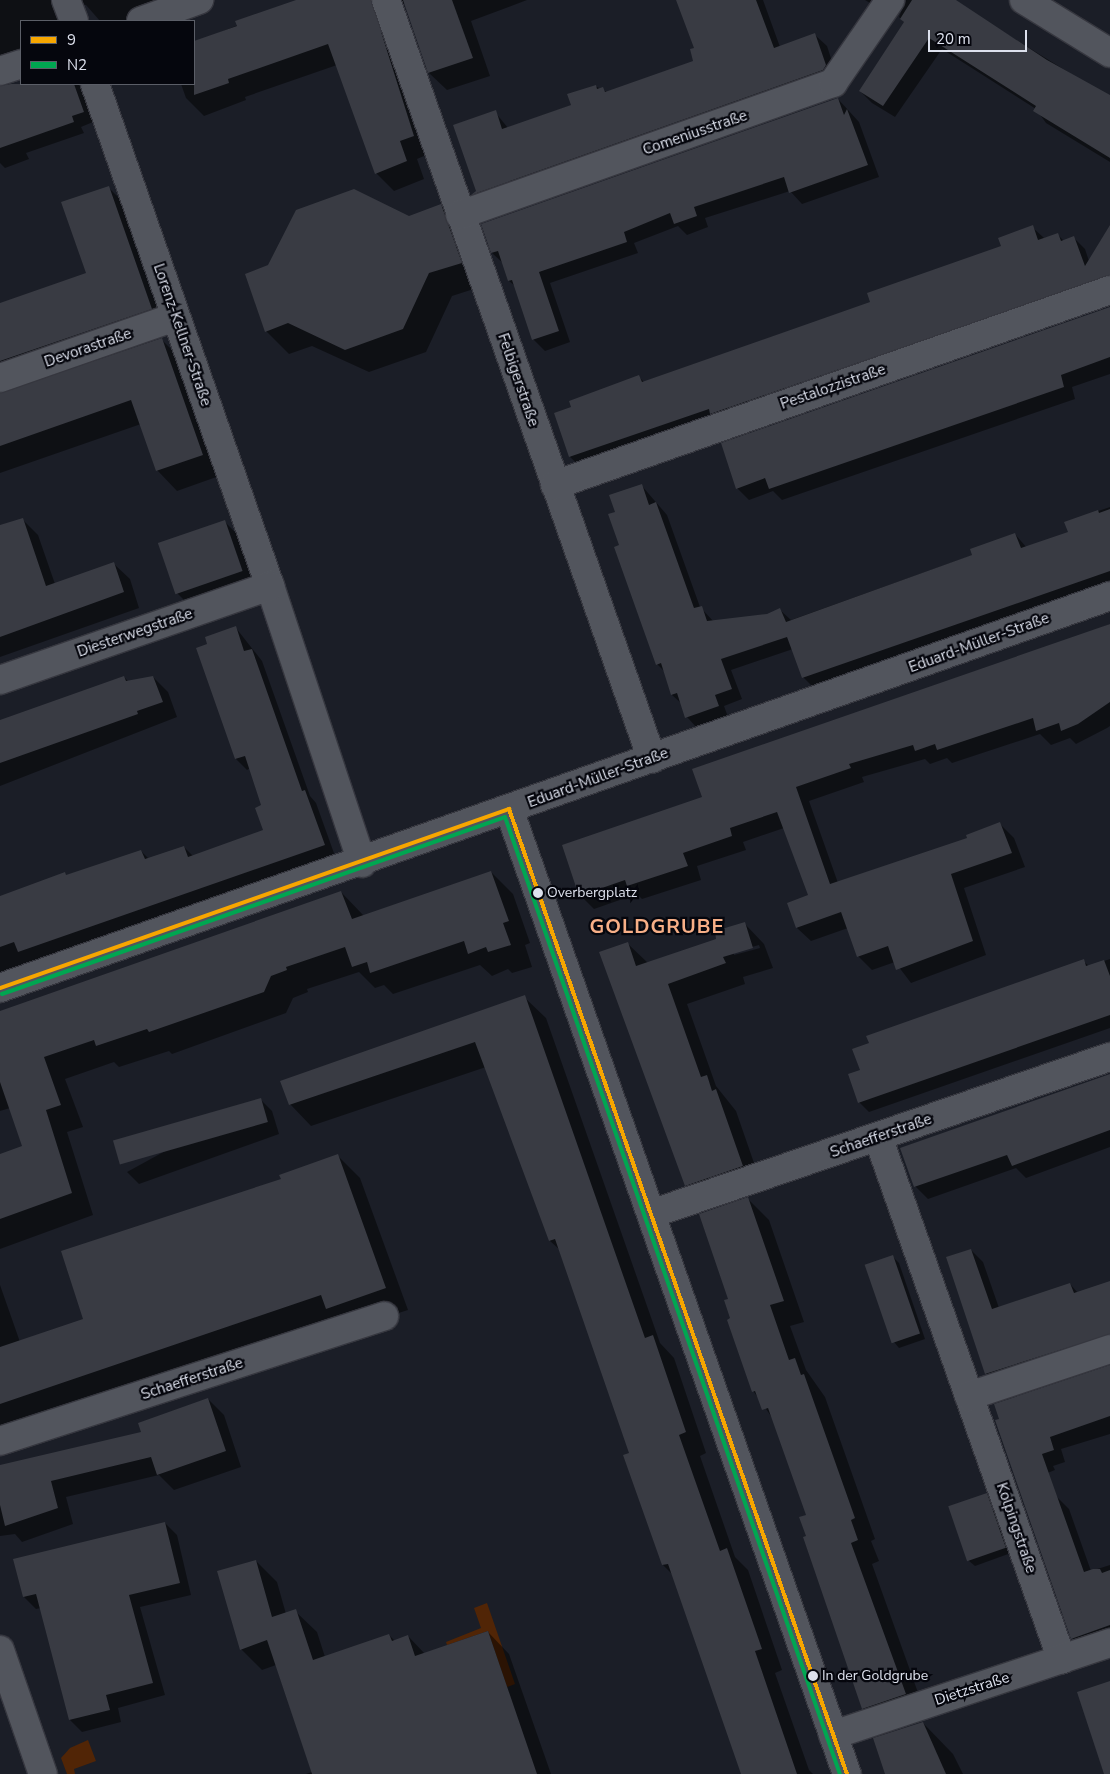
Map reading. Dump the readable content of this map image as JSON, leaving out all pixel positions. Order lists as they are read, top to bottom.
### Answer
{
  "streets": {
    "street": [
      "Comeniusstraße",
      "Lorenz-Kellner-Straße",
      "Devorastraße",
      "Felbigerstraße",
      "Pestalozzistraße",
      "Diesterwegstraße",
      "Eduard-Müller-Straße",
      "Schaefferstraße",
      "Kolpingstraße",
      "Dietzstraße"
    ]
  },
  "crossings": [
    ["Comeniusstraße", "Felbigerstraße"],
    ["Lorenz-Kellner-Straße", "Devorastraße"],
    ["Lorenz-Kellner-Straße", "Diesterwegstraße"],
    ["Felbigerstraße", "Pestalozzistraße"],
    ["Felbigerstraße", "Eduard-Müller-Straße"],
    ["Schaefferstraße", "Kolpingstraße"],
    ["Kolpingstraße", "Dietzstraße"]
  ],
  "districts": ["GOLDGRUBE"],
  "places": ["Overbergplatz", "In der Goldgrube"],
  "lines": ["transit line 9", "transit line N2"],
  "legend": ["9", "N2"],
  "scale_bar": "20 m"
}
